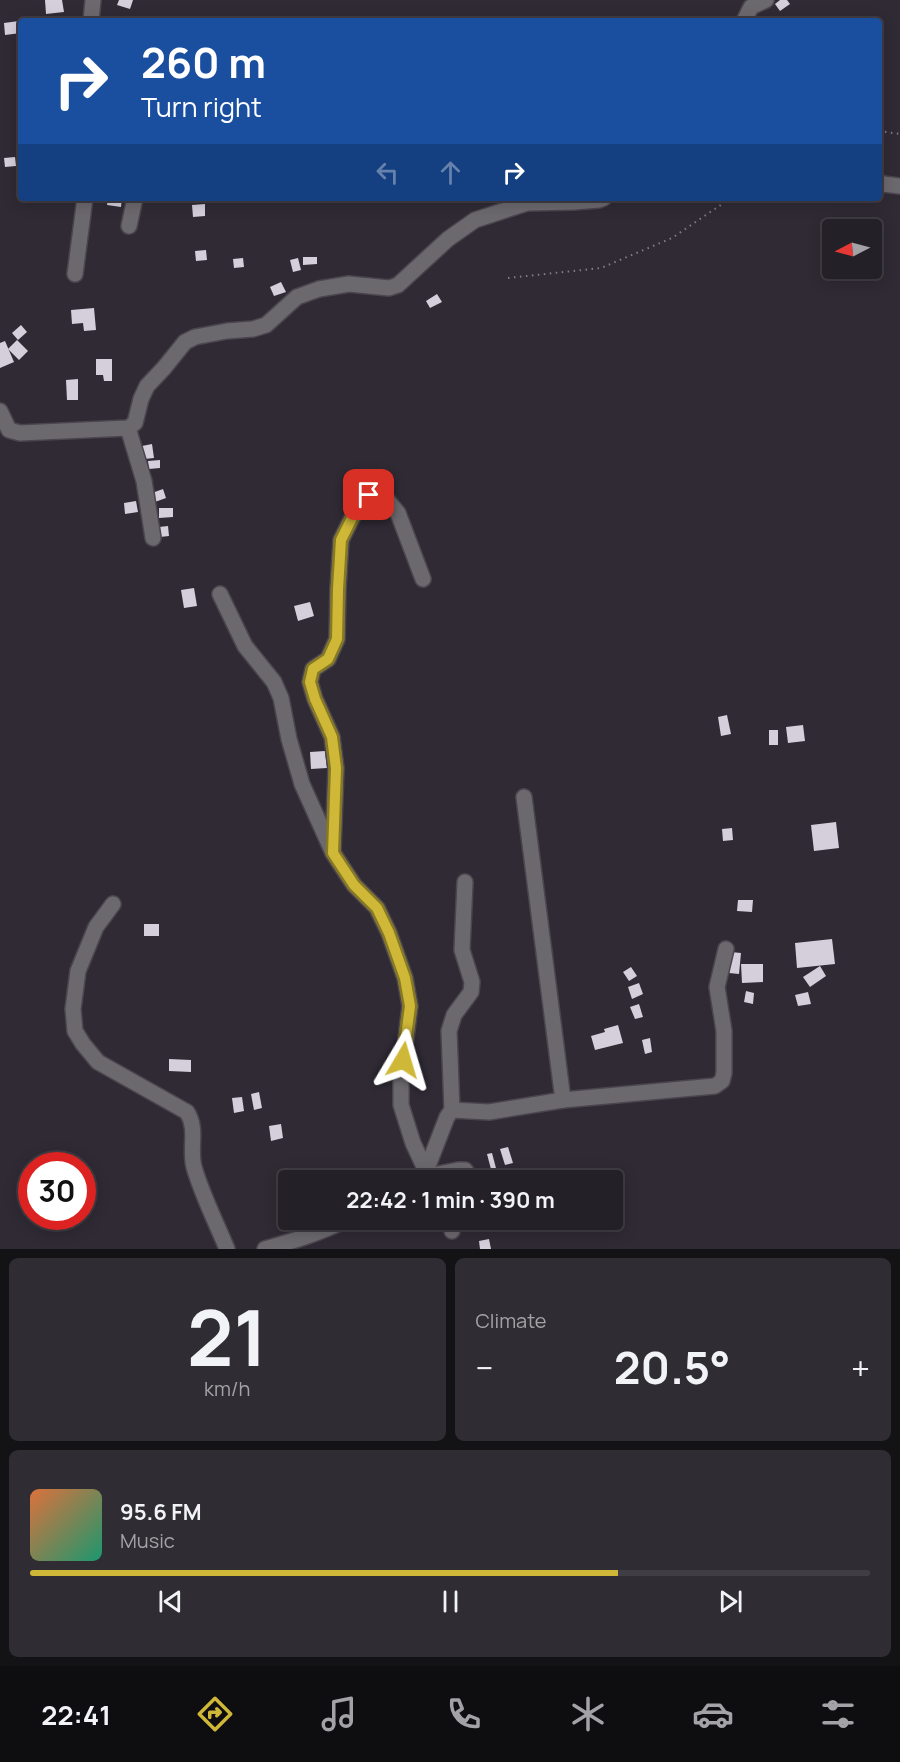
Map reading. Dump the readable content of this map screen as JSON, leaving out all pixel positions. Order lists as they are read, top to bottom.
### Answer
{
  "north": "left",
  "page": {
    "turn": ["260 m", "Turn right"],
    "limit": "30",
    "trip": "22:42 · 1 min · 390 m",
    "tile": [
      ["21", "km/h"],
      "Climate"
    ],
    "heat": ["−", "20.5°", "+"],
    "song": ["95.6 FM", "Music"],
    "tabs": "22:41"
  }
}
